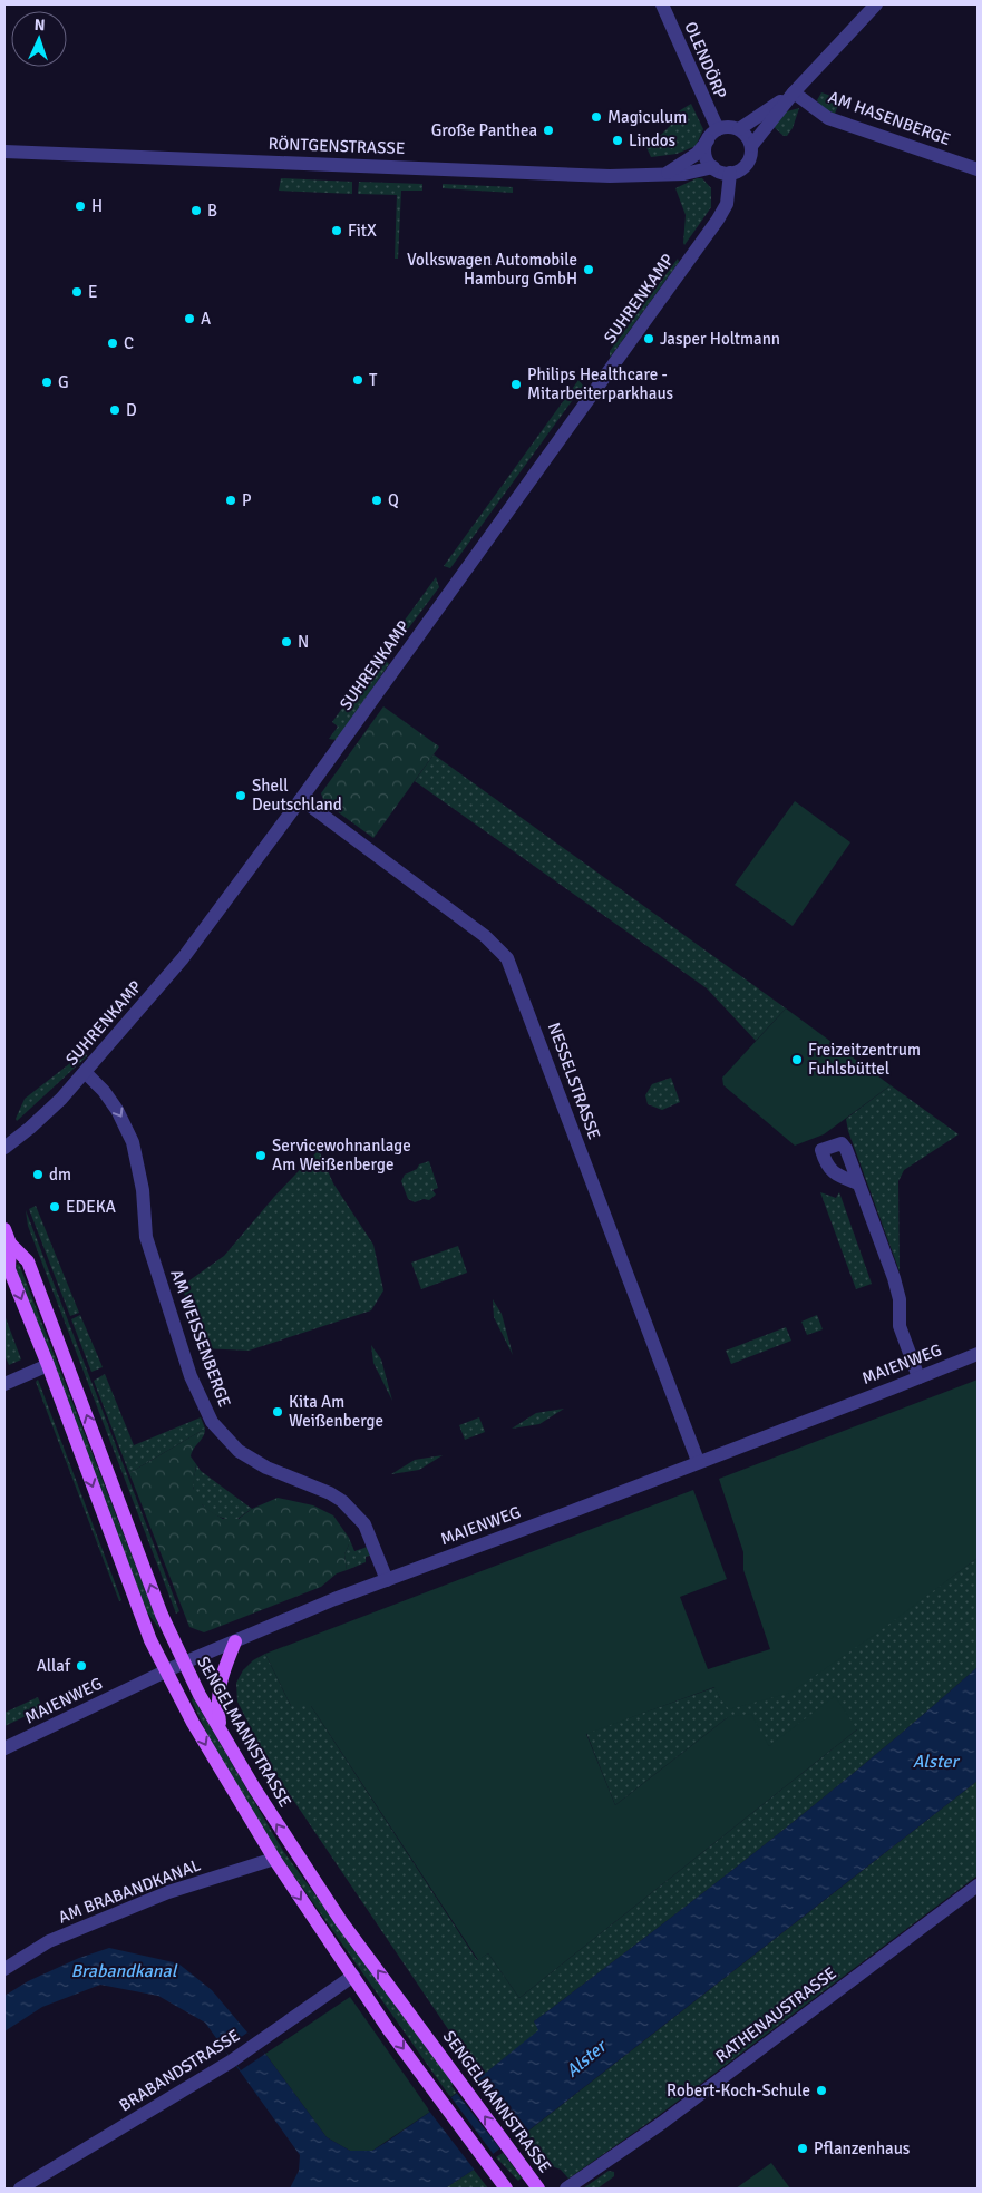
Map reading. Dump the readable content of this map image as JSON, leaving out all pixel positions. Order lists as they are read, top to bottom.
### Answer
{
  "streets": {
    "main road": ["SENGELMANNSTRASSE"],
    "street": [
      "OLENDÖRP",
      "AM HASENBERGE",
      "RÖNTGENSTRASSE",
      "SUHRENKAMP",
      "NESSELSTRASSE",
      "AM WEISSENBERGE",
      "MAIENWEG",
      "AM BRABANDKANAL",
      "RATHENAUSTRASSE",
      "BRABANDSTRASSE"
    ]
  },
  "crossings": [
    ["OLENDÖRP", "RÖNTGENSTRASSE"],
    ["OLENDÖRP", "SUHRENKAMP"],
    ["RÖNTGENSTRASSE", "SUHRENKAMP"],
    ["SUHRENKAMP", "NESSELSTRASSE"],
    ["SUHRENKAMP", "AM WEISSENBERGE"],
    ["NESSELSTRASSE", "MAIENWEG"],
    ["AM WEISSENBERGE", "MAIENWEG"],
    ["MAIENWEG", "SENGELMANNSTRASSE"],
    ["SENGELMANNSTRASSE", "AM BRABANDKANAL"],
    ["SENGELMANNSTRASSE", "BRABANDSTRASSE"]
  ],
  "one_way": ["AM WEISSENBERGE"],
  "water": ["Alster", "Brabandkanal"],
  "places": [
    "Magiculum",
    "Große Panthea",
    "Lindos",
    "H",
    "B",
    "FitX",
    "Volkswagen Automobile Hamburg GmbH",
    "E",
    "A",
    "Jasper Holtmann",
    "C",
    "T",
    "G",
    "Philips Healthcare - Mitarbeiterparkhaus",
    "D",
    "P",
    "Q",
    "N",
    "Shell Deutschland",
    "Freizeitzentrum Fuhlsbüttel",
    "Servicewohnanlage Am Weißenberge",
    "dm",
    "EDEKA",
    "Kita Am Weißenberge",
    "Allaf",
    "Robert-Koch-Schule",
    "Pflanzenhaus"
  ],
  "north": "top"
}
